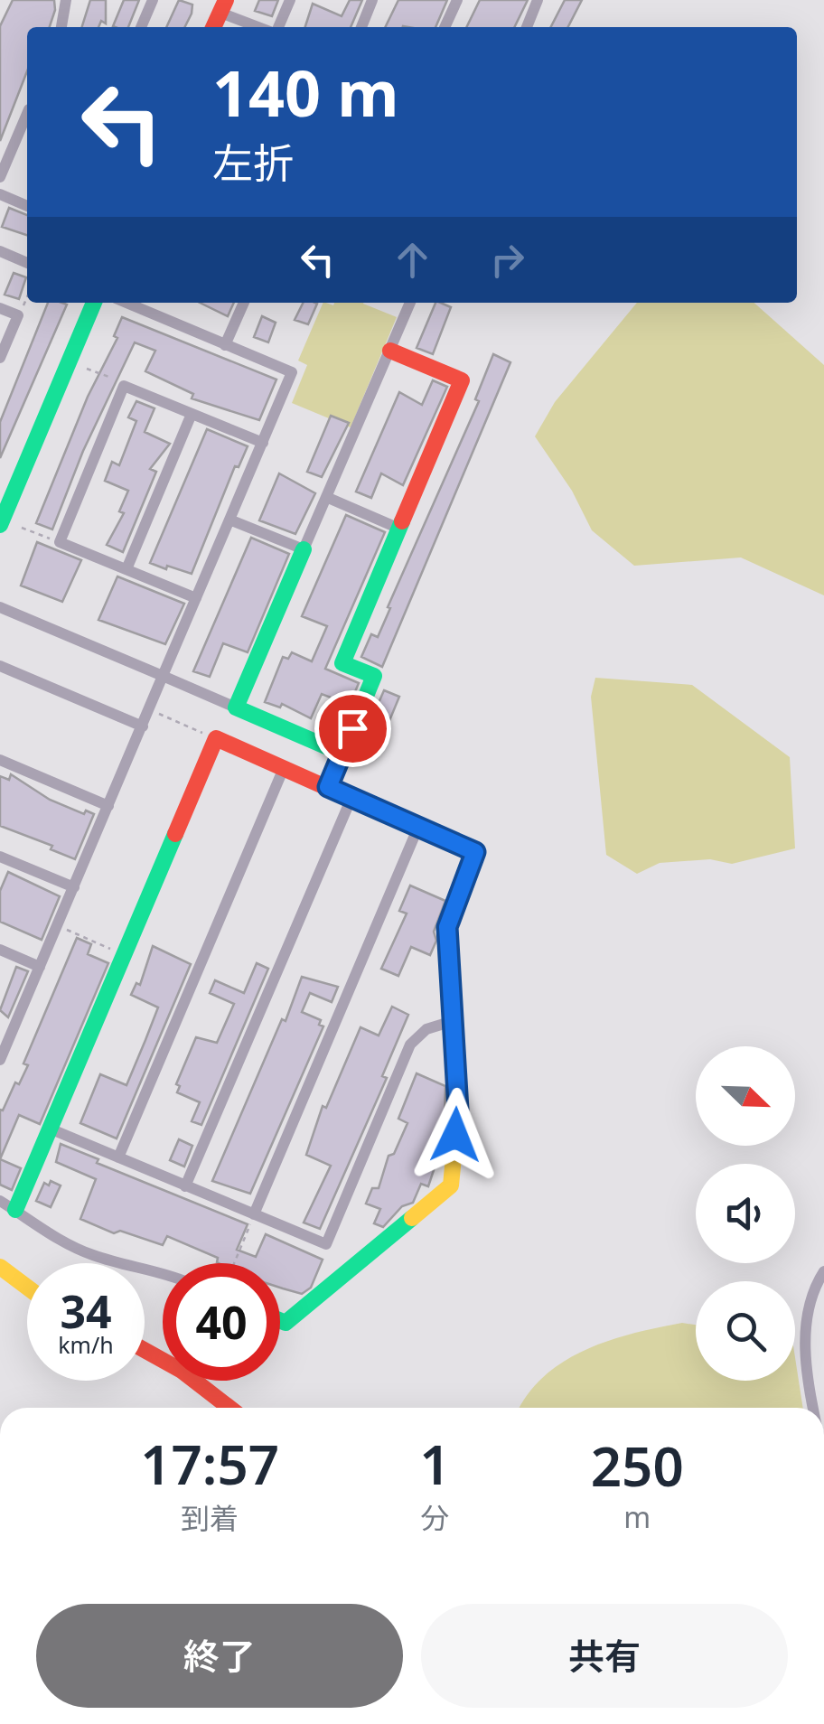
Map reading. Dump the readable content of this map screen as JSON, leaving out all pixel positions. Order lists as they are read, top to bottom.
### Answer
{
  "north": "bottom right",
  "page": {
    "turn": ["140 m", "左折"],
    "speed": "34 km/h",
    "limit": "40",
    "eta": [
      "17:57",
      "到着",
      "1",
      "分",
      "250",
      "m"
    ],
    "buttons": ["終了", "共有"]
  }
}
